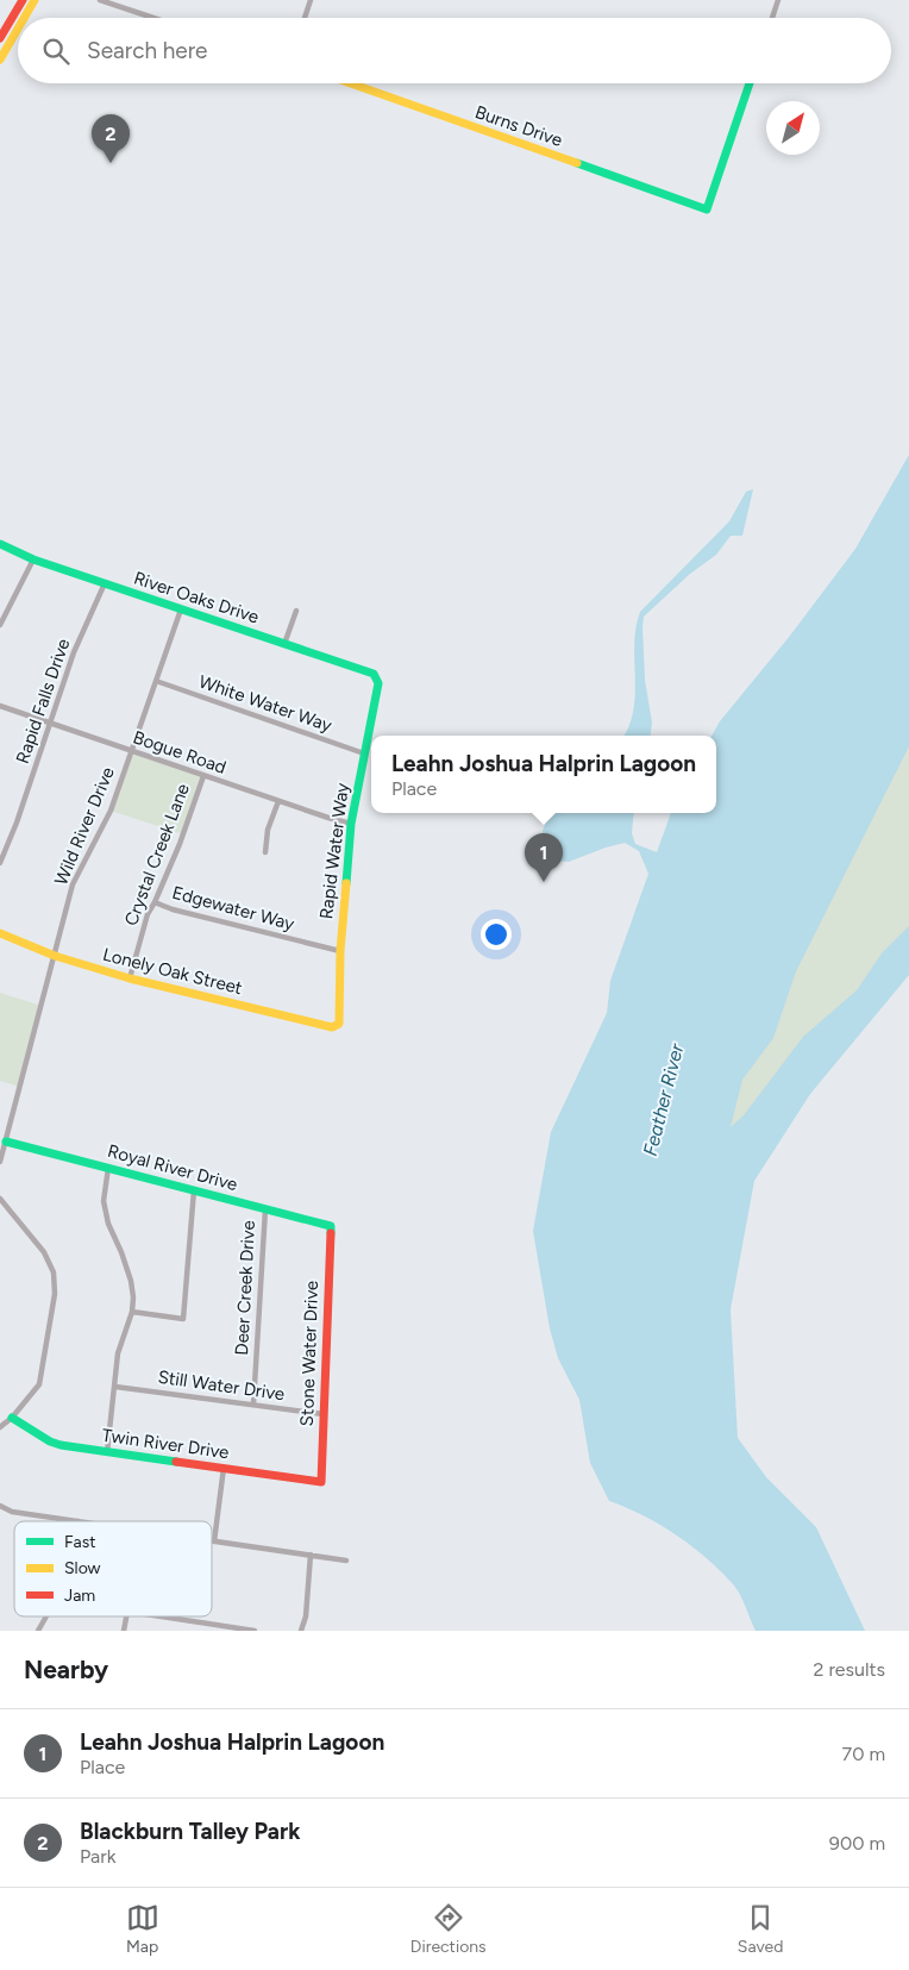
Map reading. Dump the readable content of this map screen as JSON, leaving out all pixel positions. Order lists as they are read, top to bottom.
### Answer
{
  "streets": {
    "street": [
      "Burns Drive",
      "River Oaks Drive",
      "Rapid Falls Drive",
      "White Water Way",
      "Bogue Road",
      "Wild River Drive",
      "Rapid Water Way",
      "Crystal Creek Lane",
      "Edgewater Way",
      "Lonely Oak Street",
      "Royal River Drive",
      "Deer Creek Drive",
      "Stone Water Drive",
      "Still Water Drive",
      "Twin River Drive"
    ]
  },
  "crossings": [
    ["River Oaks Drive", "Rapid Falls Drive"],
    ["River Oaks Drive", "Wild River Drive"],
    ["River Oaks Drive", "Rapid Water Way"],
    ["Rapid Falls Drive", "Bogue Road"],
    ["White Water Way", "Wild River Drive"],
    ["White Water Way", "Rapid Water Way"],
    ["Bogue Road", "Wild River Drive"],
    ["Bogue Road", "Rapid Water Way"],
    ["Bogue Road", "Crystal Creek Lane"],
    ["Wild River Drive", "Lonely Oak Street"],
    ["Wild River Drive", "Royal River Drive"],
    ["Rapid Water Way", "Edgewater Way"],
    ["Rapid Water Way", "Lonely Oak Street"],
    ["Crystal Creek Lane", "Edgewater Way"],
    ["Crystal Creek Lane", "Lonely Oak Street"],
    ["Royal River Drive", "Deer Creek Drive"],
    ["Royal River Drive", "Stone Water Drive"],
    ["Deer Creek Drive", "Still Water Drive"],
    ["Stone Water Drive", "Still Water Drive"],
    ["Stone Water Drive", "Twin River Drive"]
  ],
  "water": ["Feather River"],
  "legend": ["Fast", "Slow", "Jam"],
  "north": "top right",
  "page": {
    "search": "Search here",
    "pins": ["2", "1"],
    "popup": ["Leahn Joshua Halprin Lagoon", "Place"],
    "heading": ["Nearby", "2 results"],
    "list": [
      {
        "mark": "1",
        "name": "Leahn Joshua Halprin Lagoon",
        "note": "Place",
        "value": "70 m"
      },
      {
        "mark": "2",
        "name": "Blackburn Talley Park",
        "note": "Park",
        "value": "900 m"
      }
    ],
    "nav": ["Map", "Directions", "Saved"]
  }
}
